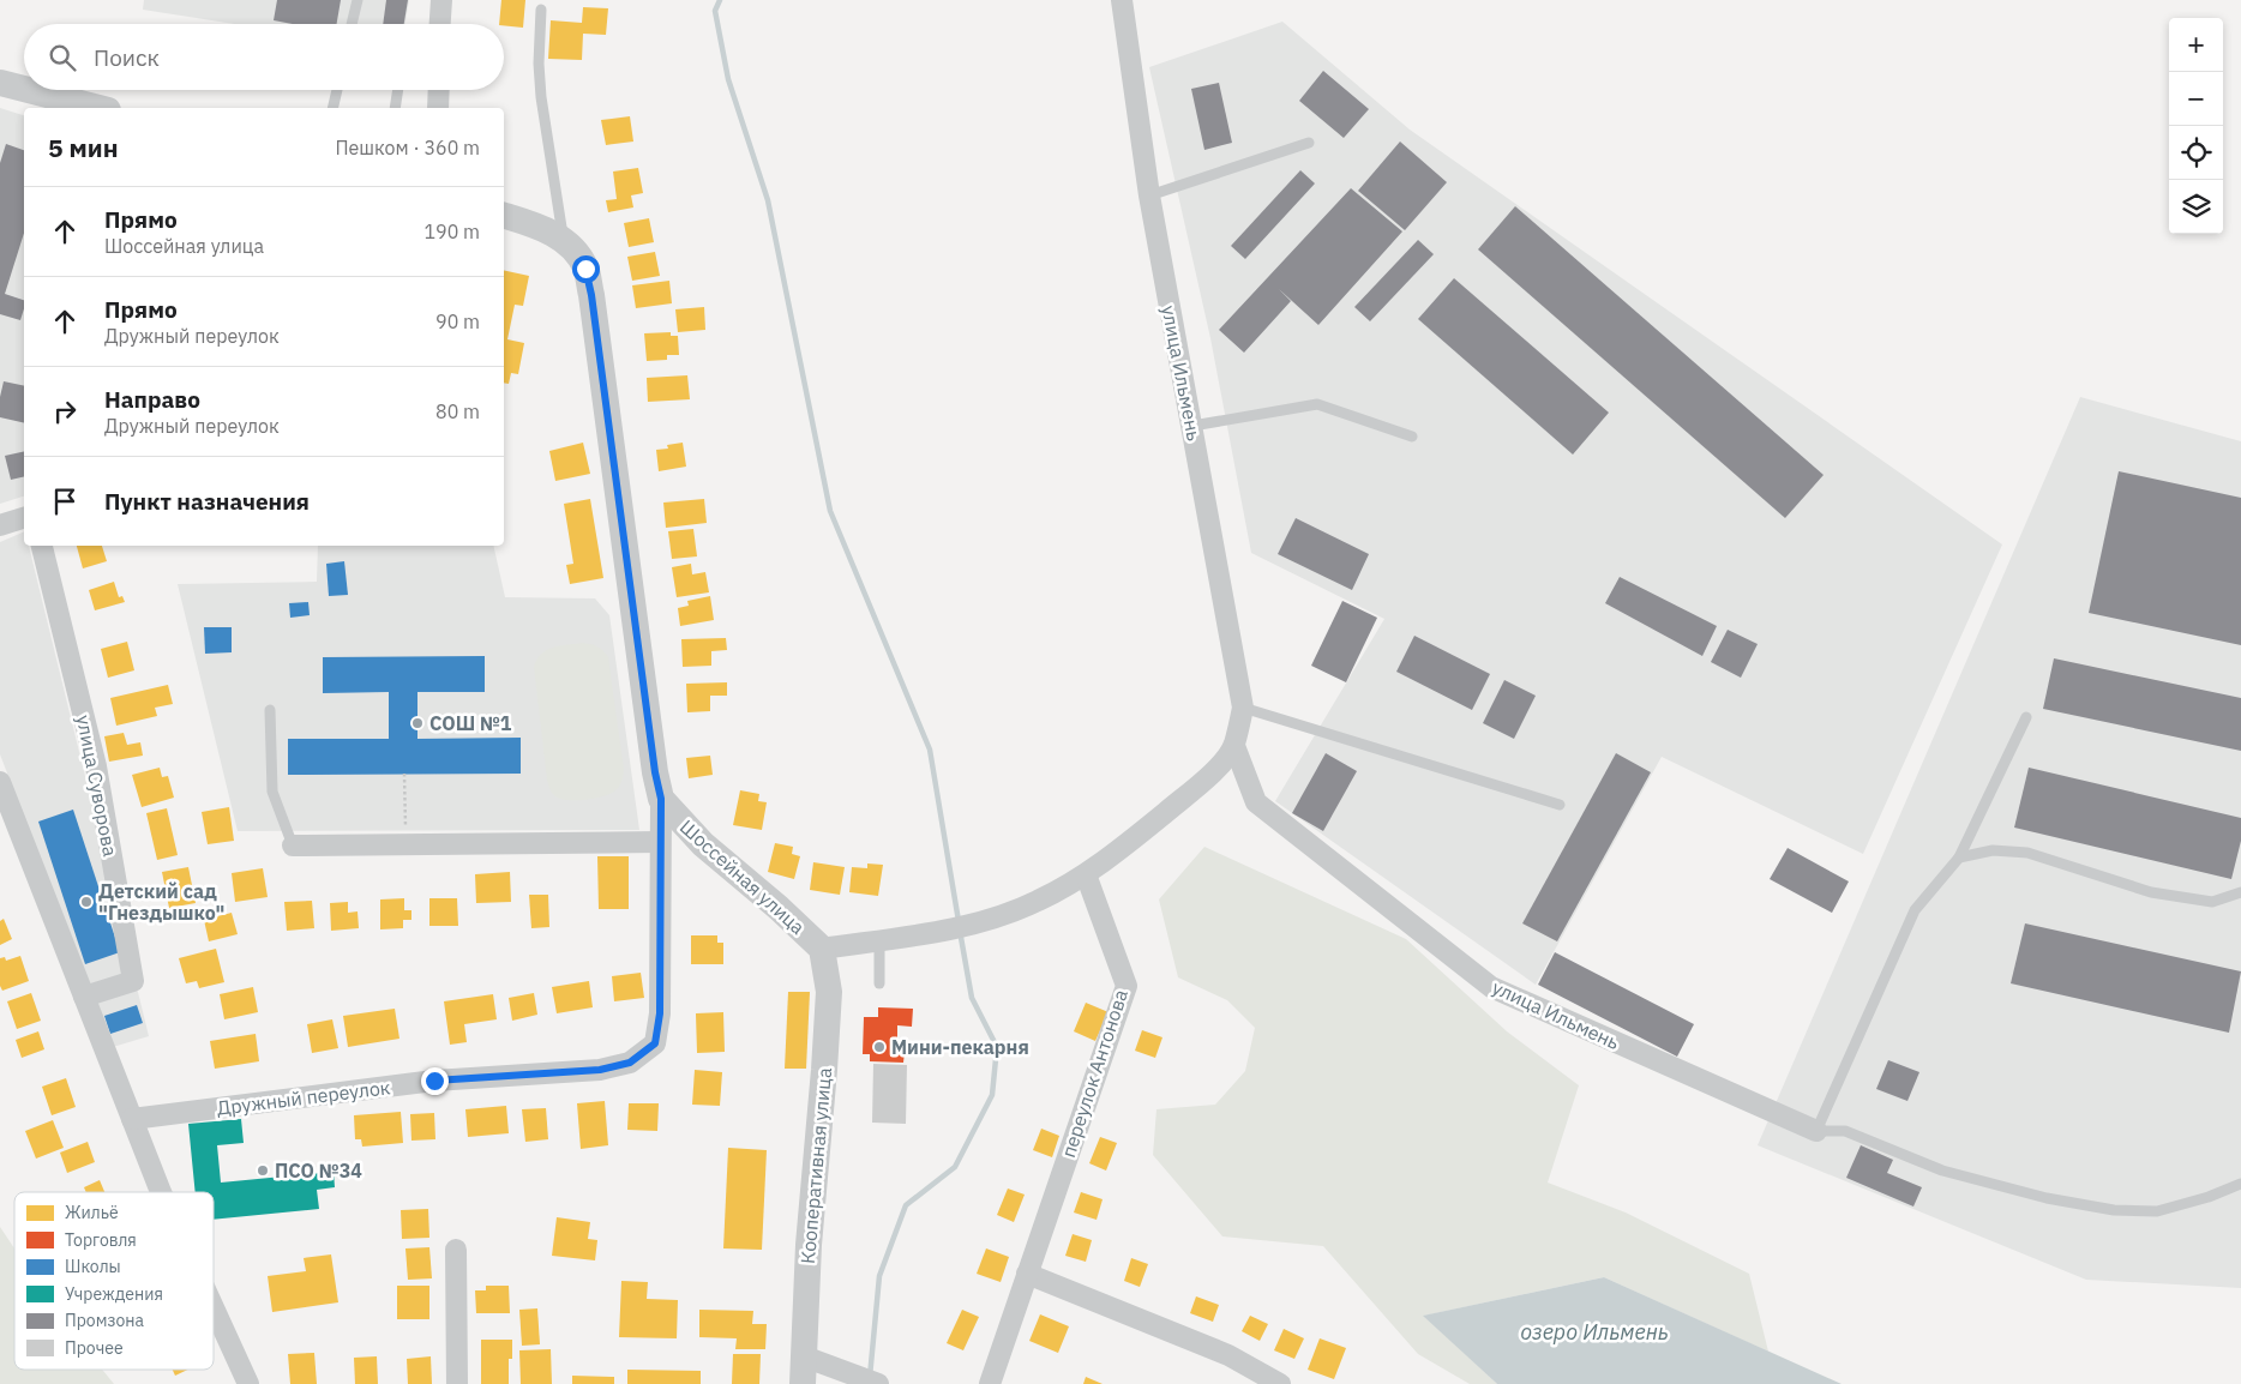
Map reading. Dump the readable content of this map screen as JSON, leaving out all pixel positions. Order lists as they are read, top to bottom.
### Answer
{
  "streets": {
    "street": [
      "улица Ильмень",
      "улица Суворова",
      "Шоссейная улица",
      "переулок Антонова",
      "Дружный переулок",
      "Кооперативная улица"
    ]
  },
  "crossings": [
    ["улица Ильмень", "Шоссейная улица"],
    ["улица Ильмень", "переулок Антонова"],
    ["улица Ильмень", "Кооперативная улица"],
    ["Шоссейная улица", "Дружный переулок"],
    ["Шоссейная улица", "Кооперативная улица"]
  ],
  "water": ["озеро Ильмень"],
  "places": [
    "СОШ №1",
    "Детский сад \"Гнездышко\"",
    "Мини-пекарня",
    "ПСО №34"
  ],
  "legend": [
    "Жильё",
    "Торговля",
    "Школы",
    "Учреждения",
    "Промзона",
    "Прочее"
  ],
  "page": {
    "map_buttons": ["+", "−"],
    "search": "Поиск",
    "heading": ["5 мин", "Пешком · 360 m"],
    "list": [
      ["Прямо", "Шоссейная улица", "190 m"],
      ["Прямо", "Дружный переулок", "90 m"],
      ["Направо", "Дружный переулок", "80 m"],
      "Пункт назначения"
    ]
  }
}
